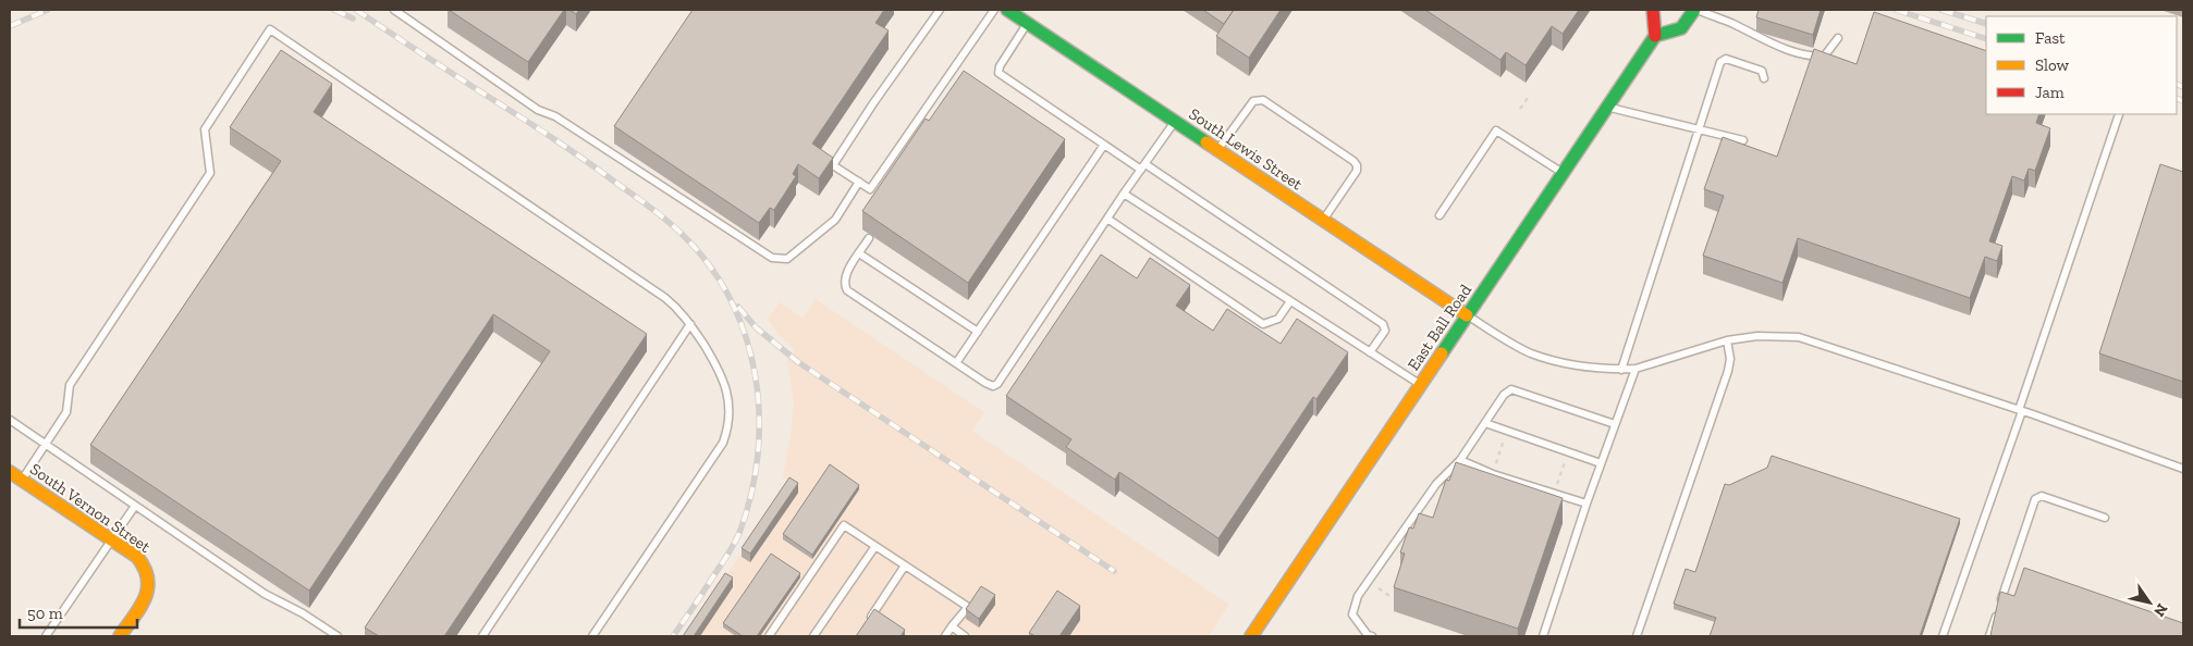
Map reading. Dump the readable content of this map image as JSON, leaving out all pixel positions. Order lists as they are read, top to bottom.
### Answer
{
  "streets": {
    "main road": ["South Lewis Street", "East Ball Road", "South Vernon Street"]
  },
  "crossings": [
    ["South Lewis Street", "East Ball Road"]
  ],
  "legend": ["Fast", "Slow", "Jam"],
  "scale_bar": "50 m",
  "north": "bottom right"
}
